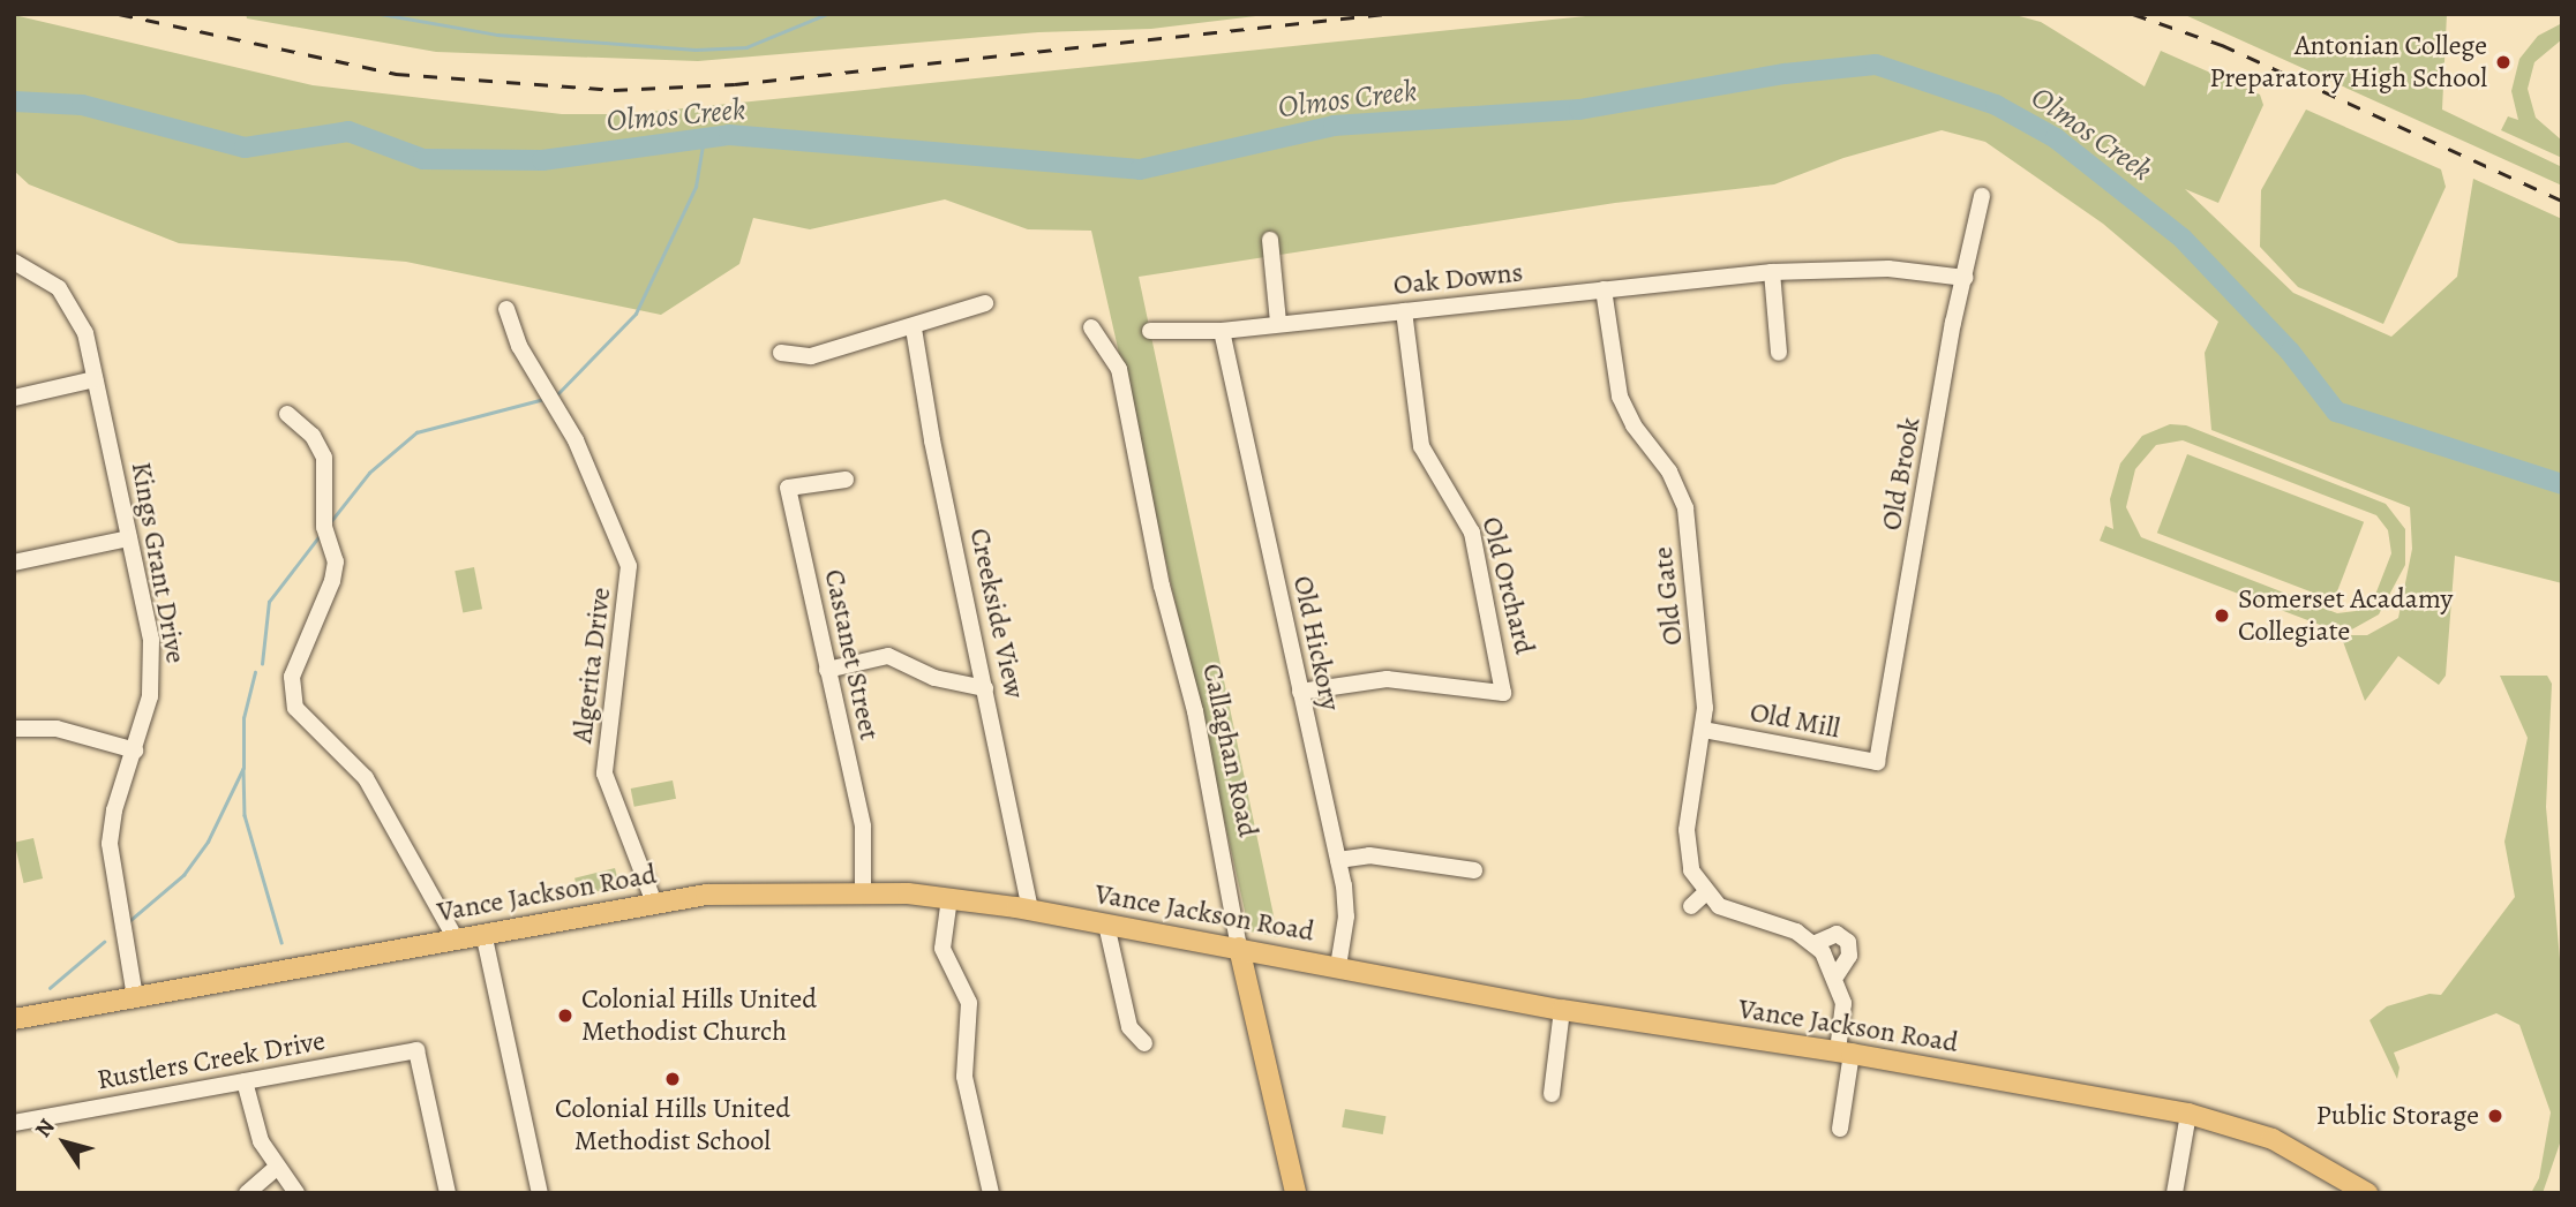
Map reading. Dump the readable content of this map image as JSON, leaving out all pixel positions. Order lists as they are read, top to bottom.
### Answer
{
  "streets": {
    "main road": ["Callaghan Road", "Vance Jackson Road"],
    "street": [
      "Oak Downs",
      "Old Brook",
      "Kings Grant Drive",
      "Old Orchard",
      "Old Gate",
      "Creekside View",
      "Old Hickory",
      "Castanet Street",
      "Algerita Drive",
      "Old Mill",
      "Rustlers Creek Drive"
    ]
  },
  "crossings": [
    ["Oak Downs", "Old Brook"],
    ["Oak Downs", "Old Orchard"],
    ["Oak Downs", "Old Gate"],
    ["Oak Downs", "Old Hickory"],
    ["Old Brook", "Old Mill"],
    ["Kings Grant Drive", "Vance Jackson Road"],
    ["Old Orchard", "Old Hickory"],
    ["Old Gate", "Old Mill"],
    ["Creekside View", "Vance Jackson Road"],
    ["Old Hickory", "Vance Jackson Road"],
    ["Castanet Street", "Vance Jackson Road"],
    ["Algerita Drive", "Vance Jackson Road"],
    ["Callaghan Road", "Vance Jackson Road"]
  ],
  "water": ["Olmos Creek"],
  "places": [
    "Antonian College Preparatory High School",
    "Somerset Acadamy Collegiate",
    "Colonial Hills United Methodist Church",
    "Colonial Hills United Methodist School",
    "Public Storage"
  ],
  "north": "top left"
}
